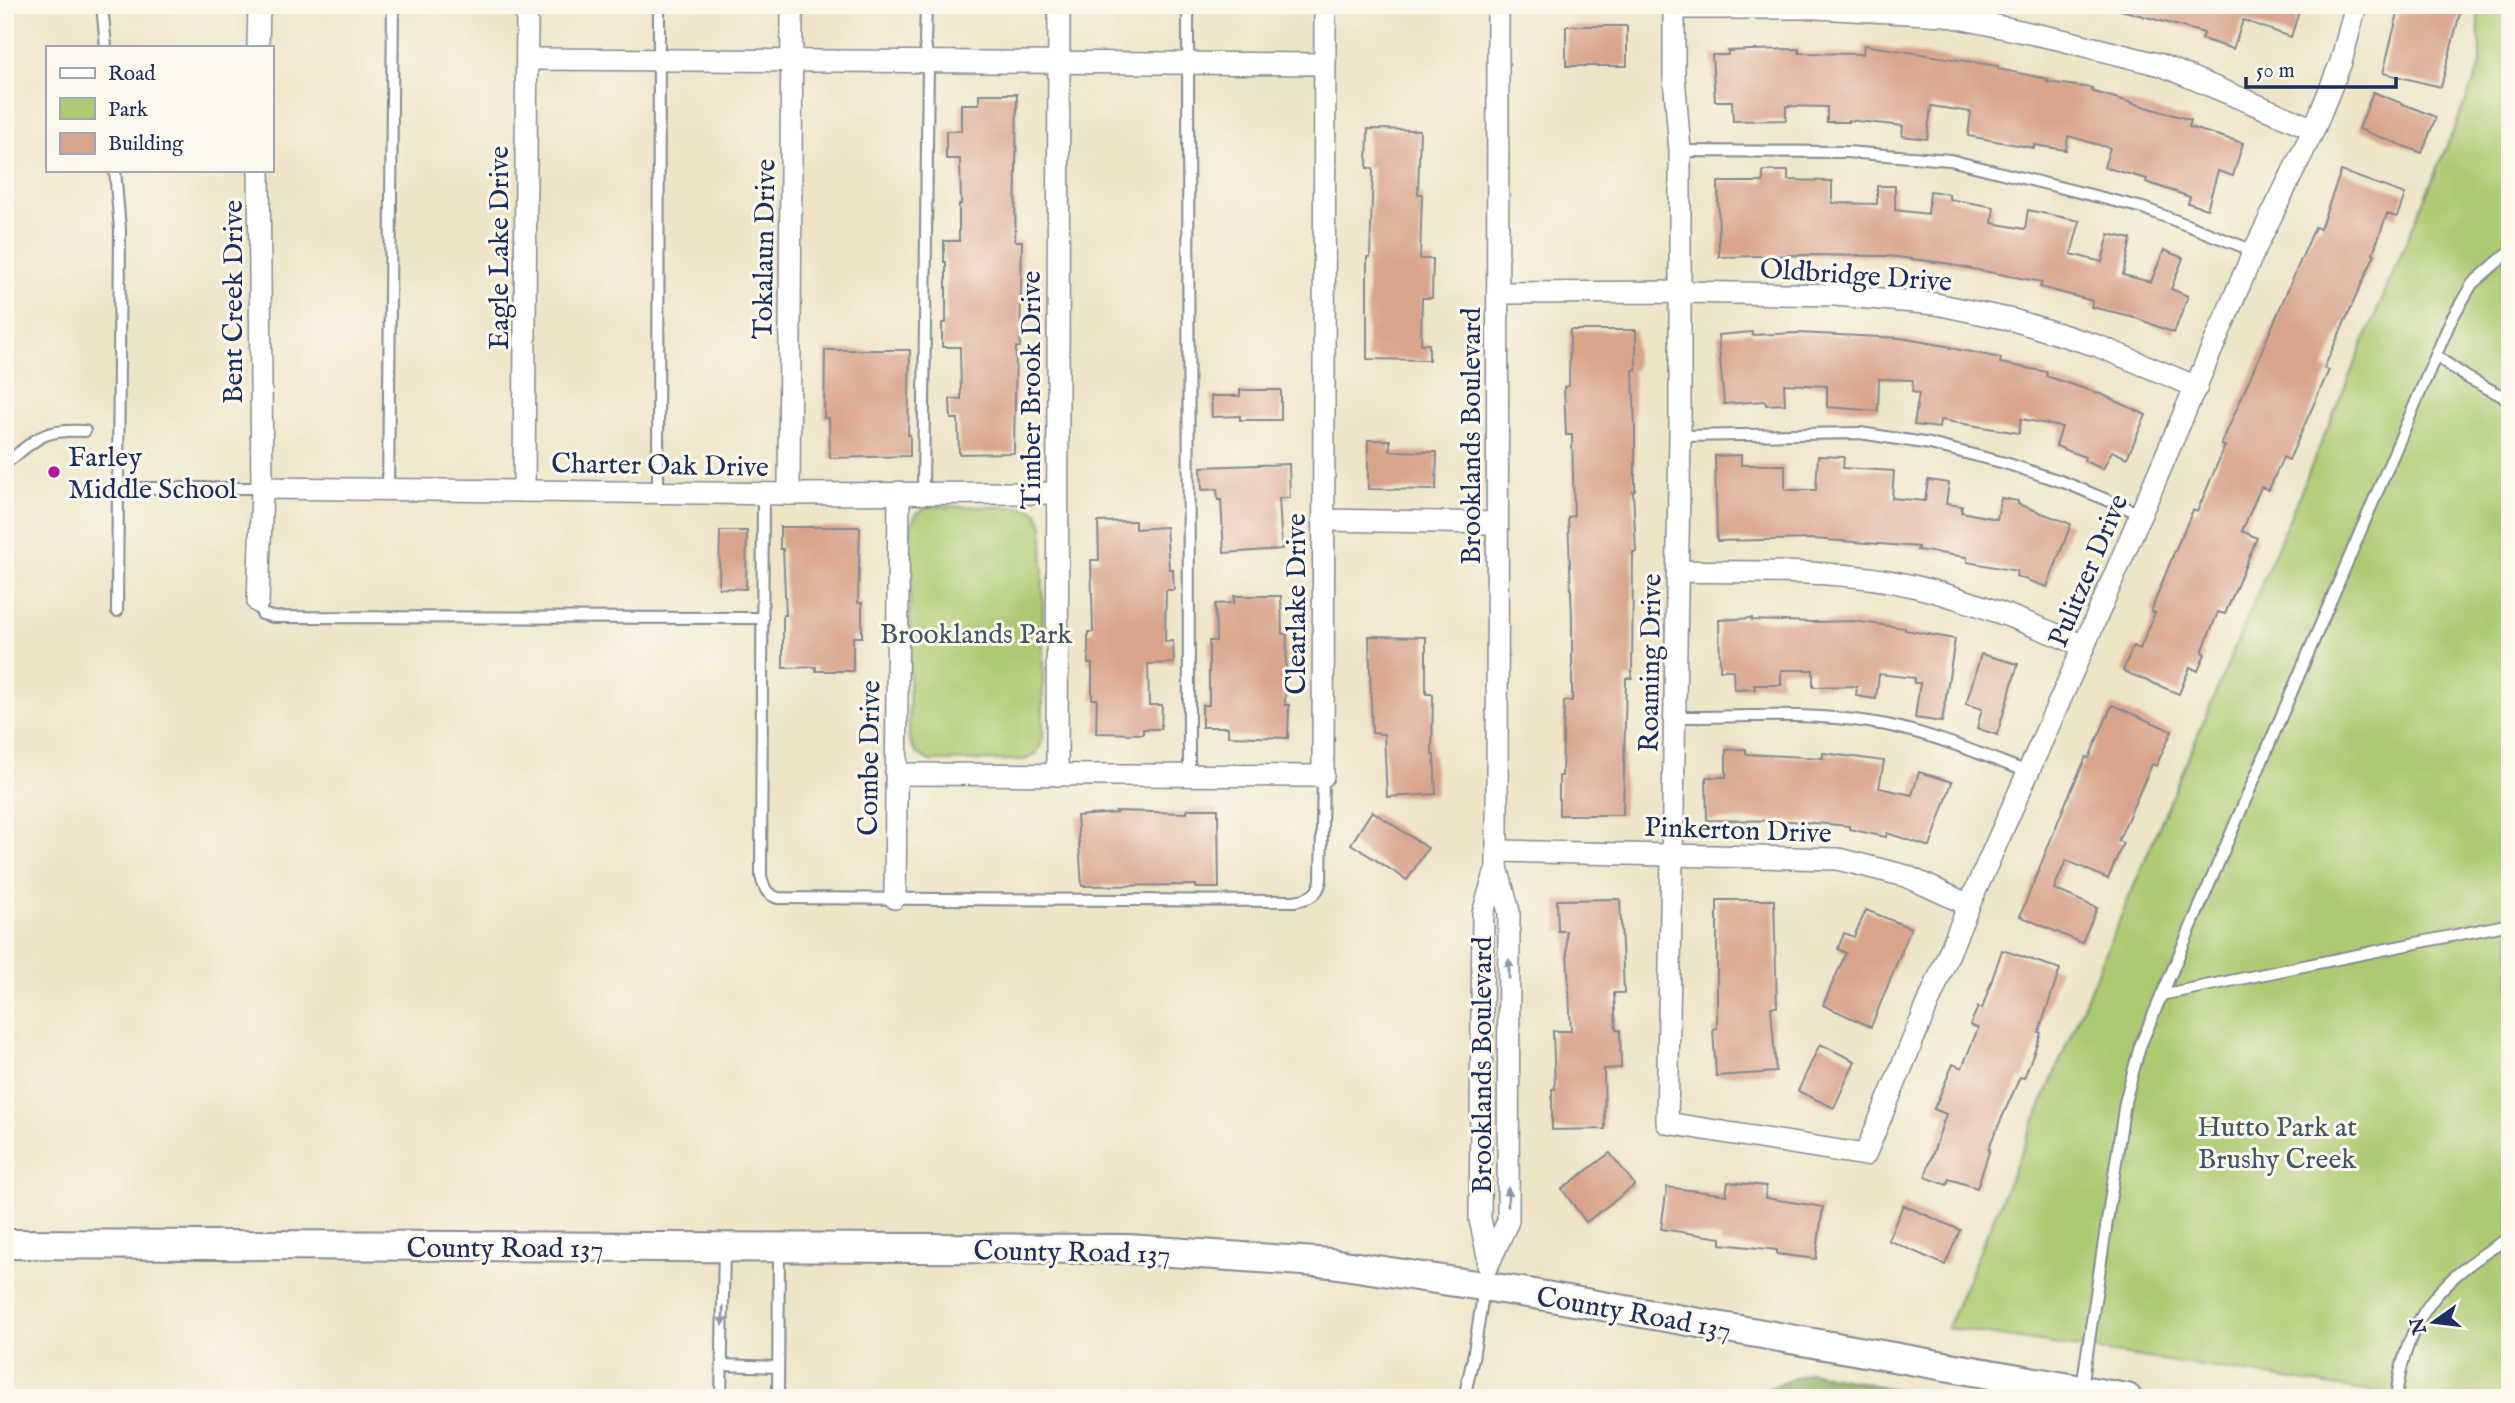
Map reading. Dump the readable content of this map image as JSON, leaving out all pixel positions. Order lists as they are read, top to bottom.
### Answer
{
  "streets": {
    "street": [
      "Eagle Lake Drive",
      "Tokalaun Drive",
      "Oldbridge Drive",
      "Bent Creek Drive",
      "Timber Brook Drive",
      "Brooklands Boulevard",
      "Charter Oak Drive",
      "Pulitzer Drive",
      "Clearlake Drive",
      "Roaming Drive",
      "Combe Drive",
      "Pinkerton Drive",
      "County Road 137"
    ]
  },
  "crossings": [
    ["Eagle Lake Drive", "Charter Oak Drive"],
    ["Tokalaun Drive", "Charter Oak Drive"],
    ["Oldbridge Drive", "Brooklands Boulevard"],
    ["Oldbridge Drive", "Pulitzer Drive"],
    ["Oldbridge Drive", "Roaming Drive"],
    ["Bent Creek Drive", "Charter Oak Drive"],
    ["Timber Brook Drive", "Charter Oak Drive"],
    ["Brooklands Boulevard", "Pinkerton Drive"],
    ["Brooklands Boulevard", "County Road 137"],
    ["Charter Oak Drive", "Combe Drive"],
    ["Pulitzer Drive", "Roaming Drive"],
    ["Pulitzer Drive", "Pinkerton Drive"],
    ["Roaming Drive", "Pinkerton Drive"]
  ],
  "parks": ["Brooklands Park", "Hutto Park at Brushy Creek"],
  "places": ["Farley Middle School"],
  "legend": ["Road", "Park", "Building"],
  "scale_bar": "50 m",
  "north": "left"
}
